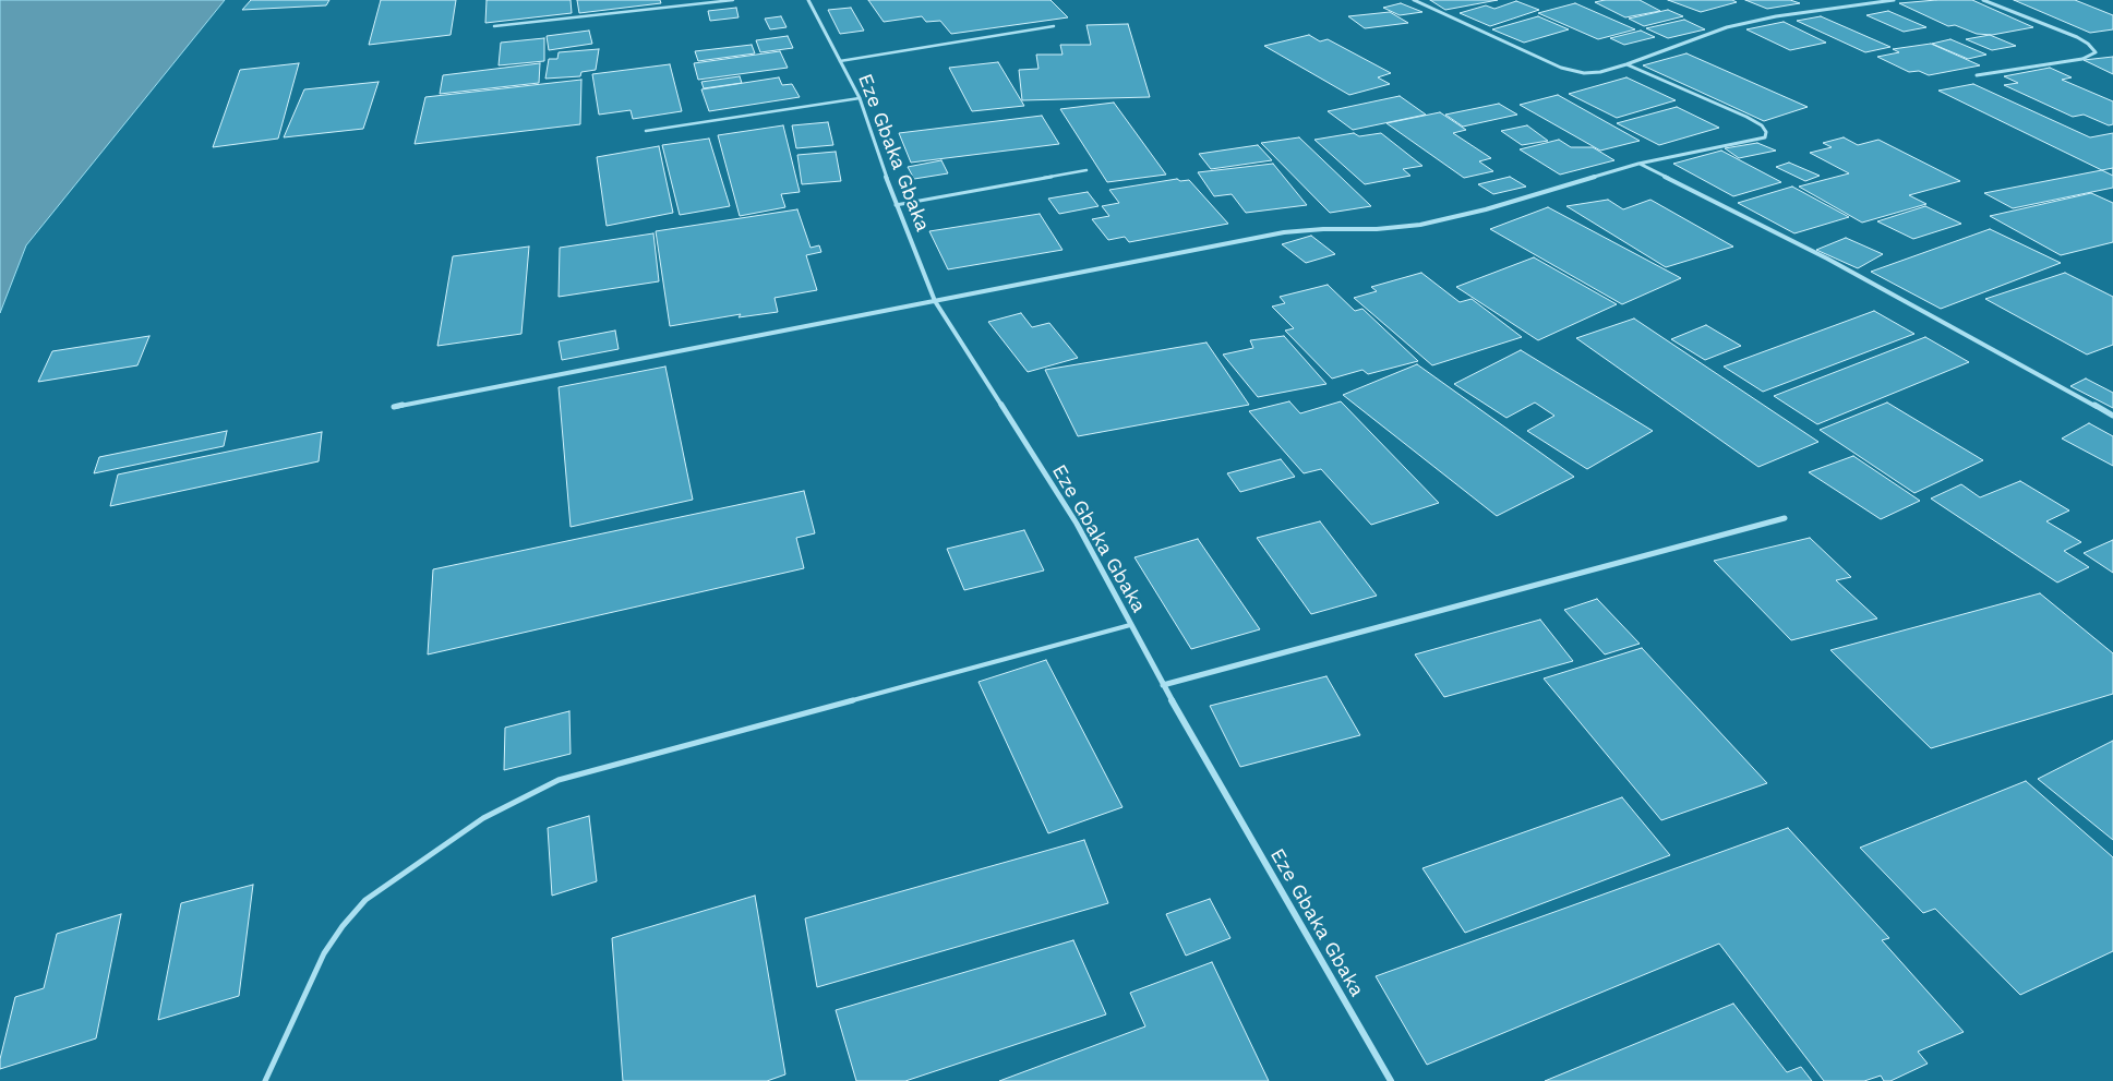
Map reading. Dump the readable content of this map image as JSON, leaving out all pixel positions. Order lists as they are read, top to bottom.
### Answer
{
  "streets": {
    "street": ["Eze Gbaka Gbaka"]
  }
}
